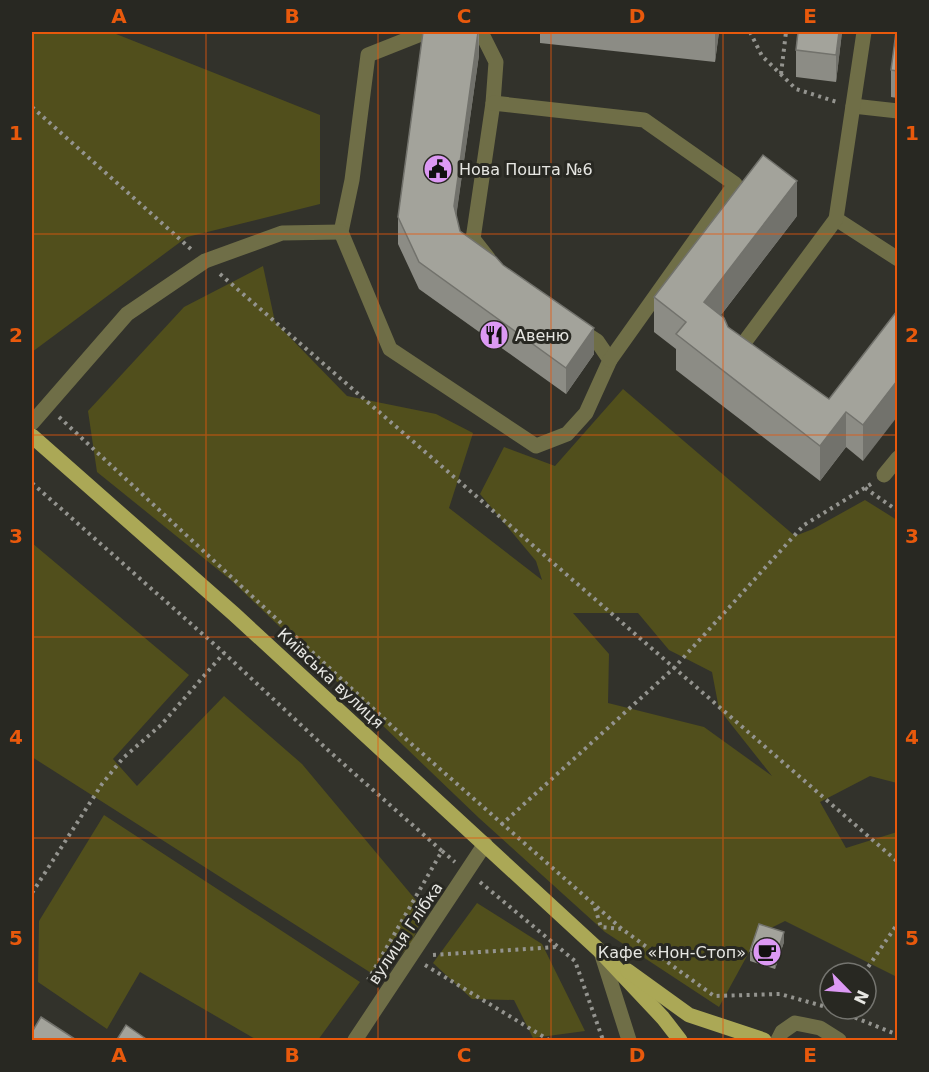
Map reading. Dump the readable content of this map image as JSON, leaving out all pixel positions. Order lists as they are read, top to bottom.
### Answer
{
  "streets": {
    "main road": ["Київська вулиця"],
    "street": ["вулиця Глібка"]
  },
  "crossings": [
    ["Київська вулиця", "вулиця Глібка"]
  ],
  "places": {
    "public building": ["Нова Пошта №6"],
    "restaurant": ["Авеню"],
    "cafe": ["Кафе «Нон-Стоп»"]
  },
  "north": "bottom right",
  "grid": {
    "columns": [
      "A",
      "B",
      "C",
      "D",
      "E"
    ],
    "rows": [
      "1",
      "2",
      "3",
      "4",
      "5"
    ]
  }
}
